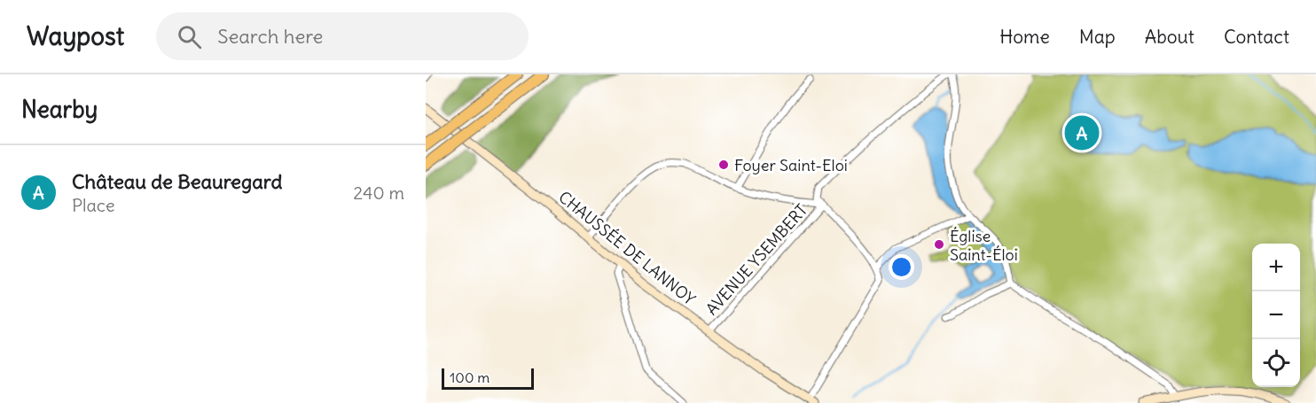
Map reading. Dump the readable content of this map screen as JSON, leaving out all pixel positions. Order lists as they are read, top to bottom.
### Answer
{
  "streets": {
    "main road": ["CHAUSSÉE DE LANNOY"],
    "street": ["AVENUE YSEMBERT"]
  },
  "crossings": [
    ["CHAUSSÉE DE LANNOY", "AVENUE YSEMBERT"]
  ],
  "places": ["Foyer Saint-Eloi", "Église Saint-Éloi"],
  "scale_bar": "100 m",
  "page": {
    "header": "Waypost",
    "search": "Search here",
    "nav": [
      "Home",
      "Map",
      "About",
      "Contact"
    ],
    "heading": "Nearby",
    "pins": "A",
    "list": [
      {
        "mark": "A",
        "name": "Château de Beauregard",
        "note": "Place",
        "value": "240 m"
      }
    ],
    "map_buttons": ["+", "−"],
    "scale": "100 m"
  }
}
